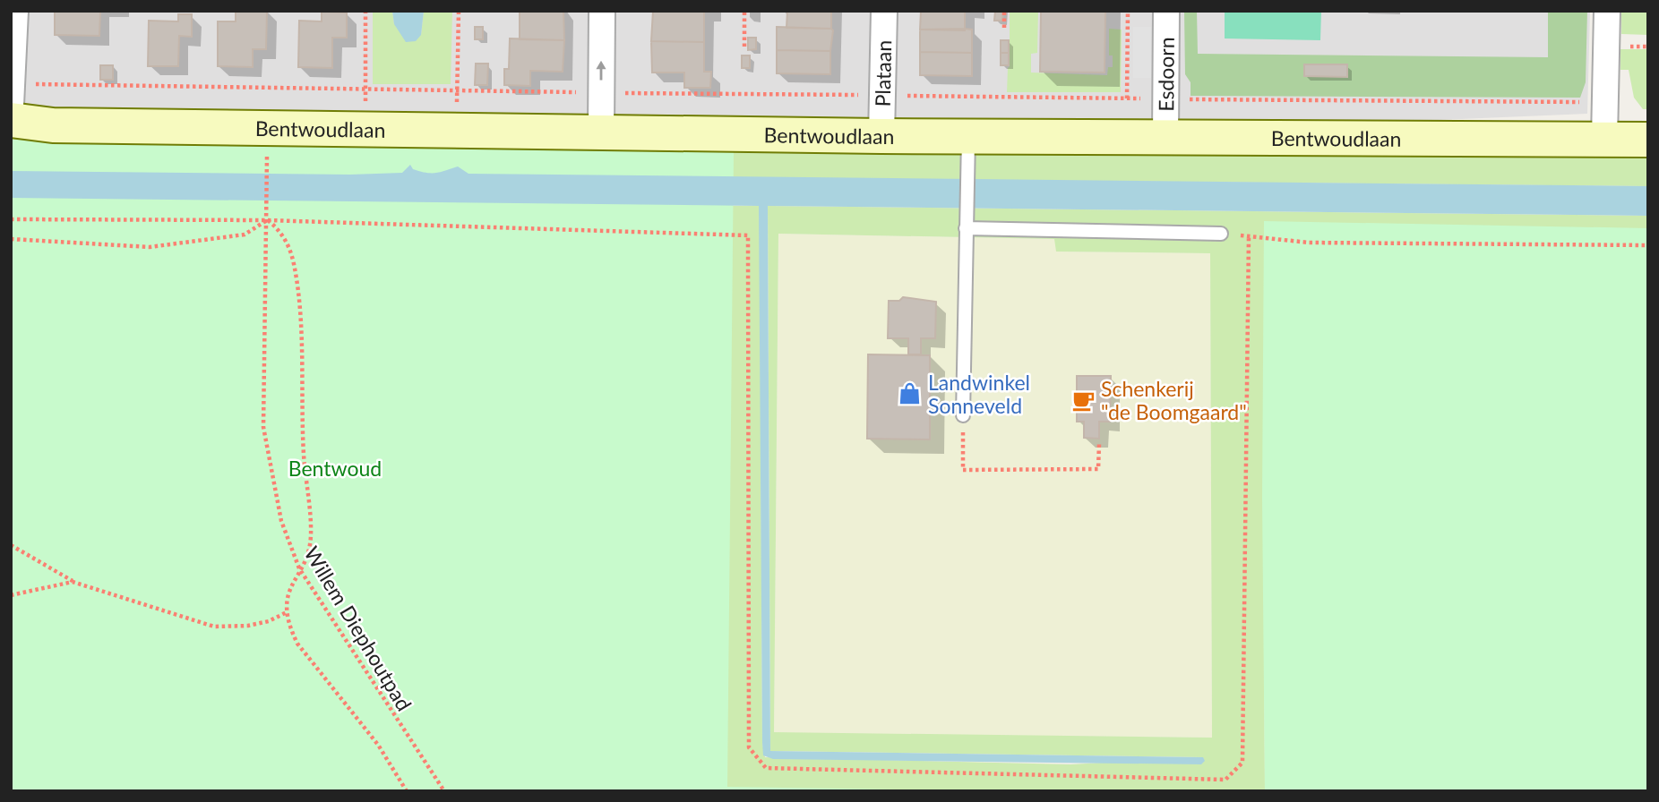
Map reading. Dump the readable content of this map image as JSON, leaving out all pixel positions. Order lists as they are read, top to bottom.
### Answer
{
  "streets": {
    "main road": ["Bentwoudlaan"],
    "street": ["Plataan", "Esdoorn"],
    "path": ["Willem Diephoutpad"]
  },
  "crossings": [
    ["Plataan", "Bentwoudlaan"],
    ["Esdoorn", "Bentwoudlaan"]
  ],
  "parks": ["Bentwoud"],
  "places": {
    "shop": ["Landwinkel Sonneveld"],
    "cafe": ["Schenkerij \"de Boomgaard\""]
  }
}
